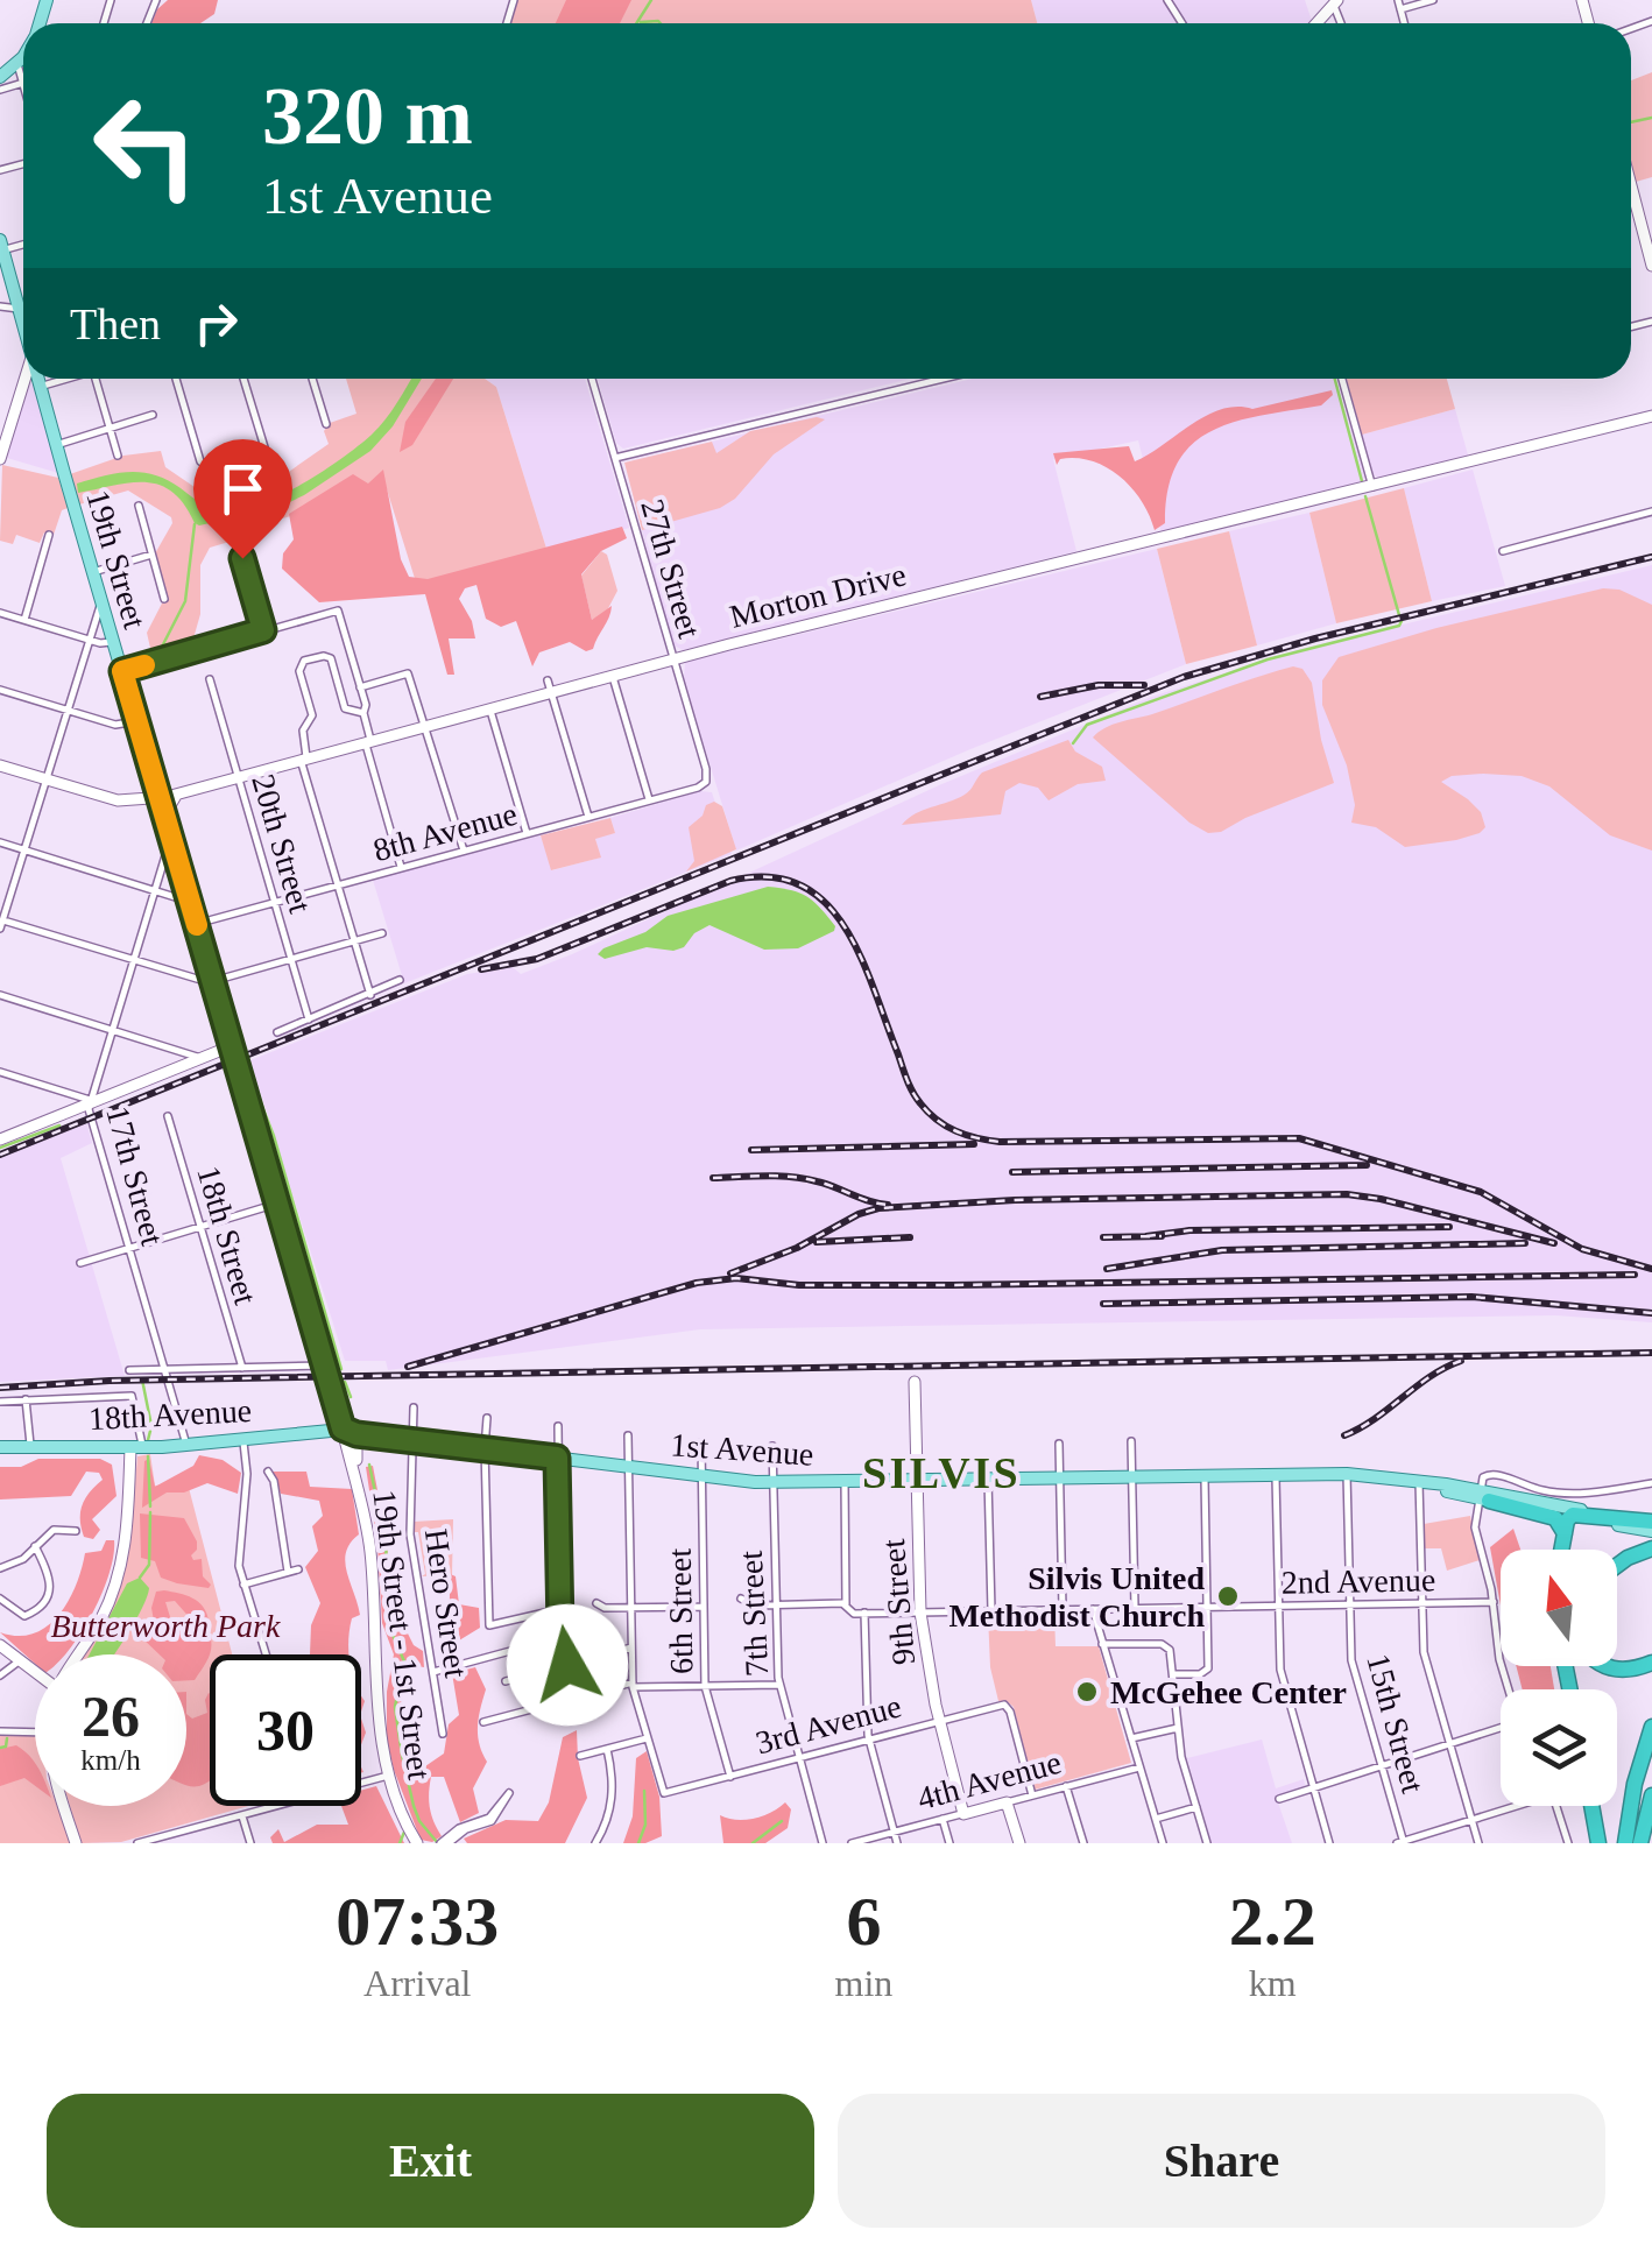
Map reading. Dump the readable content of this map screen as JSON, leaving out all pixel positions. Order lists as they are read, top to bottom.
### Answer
{
  "streets": {
    "main road": ["19th Street", "18th Avenue", "1st Avenue"],
    "street": [
      "27th Street",
      "Morton Drive",
      "8th Avenue",
      "20th Street",
      "17th Street",
      "18th Street",
      "2nd Avenue",
      "9th Street",
      "Hero Street",
      "6th Street",
      "7th Street",
      "19th Street - 1st Street",
      "15th Street",
      "3rd Avenue",
      "4th Avenue"
    ]
  },
  "crossings": [
    ["19th Street", "Morton Drive"],
    ["19th Street", "8th Avenue"],
    ["19th Street", "18th Avenue"],
    ["19th Street", "1st Avenue"],
    ["19th Street", "19th Street - 1st Street"],
    ["27th Street", "Morton Drive"],
    ["27th Street", "8th Avenue"],
    ["Morton Drive", "20th Street"],
    ["8th Avenue", "20th Street"],
    ["17th Street", "18th Avenue"],
    ["18th Avenue", "1st Avenue"],
    ["18th Avenue", "19th Street - 1st Street"],
    ["1st Avenue", "9th Street"],
    ["1st Avenue", "Hero Street"],
    ["1st Avenue", "6th Street"],
    ["1st Avenue", "7th Street"],
    ["1st Avenue", "19th Street - 1st Street"],
    ["1st Avenue", "15th Street"],
    ["2nd Avenue", "9th Street"],
    ["2nd Avenue", "7th Street"],
    ["2nd Avenue", "15th Street"],
    ["9th Street", "3rd Avenue"],
    ["9th Street", "4th Avenue"],
    ["6th Street", "3rd Avenue"],
    ["7th Street", "3rd Avenue"],
    ["3rd Avenue", "4th Avenue"]
  ],
  "districts": ["SILVIS"],
  "parks": ["Butterworth Park"],
  "places": ["Silvis United Methodist Church", "McGehee Center"],
  "north": "top",
  "page": {
    "turn": ["320 m", "1st Avenue"],
    "then": "Then",
    "speed": "26 km/h",
    "limit": "30",
    "eta": [
      "07:33",
      "Arrival",
      "6",
      "min",
      "2.2",
      "km"
    ],
    "buttons": ["Exit", "Share"]
  }
}
